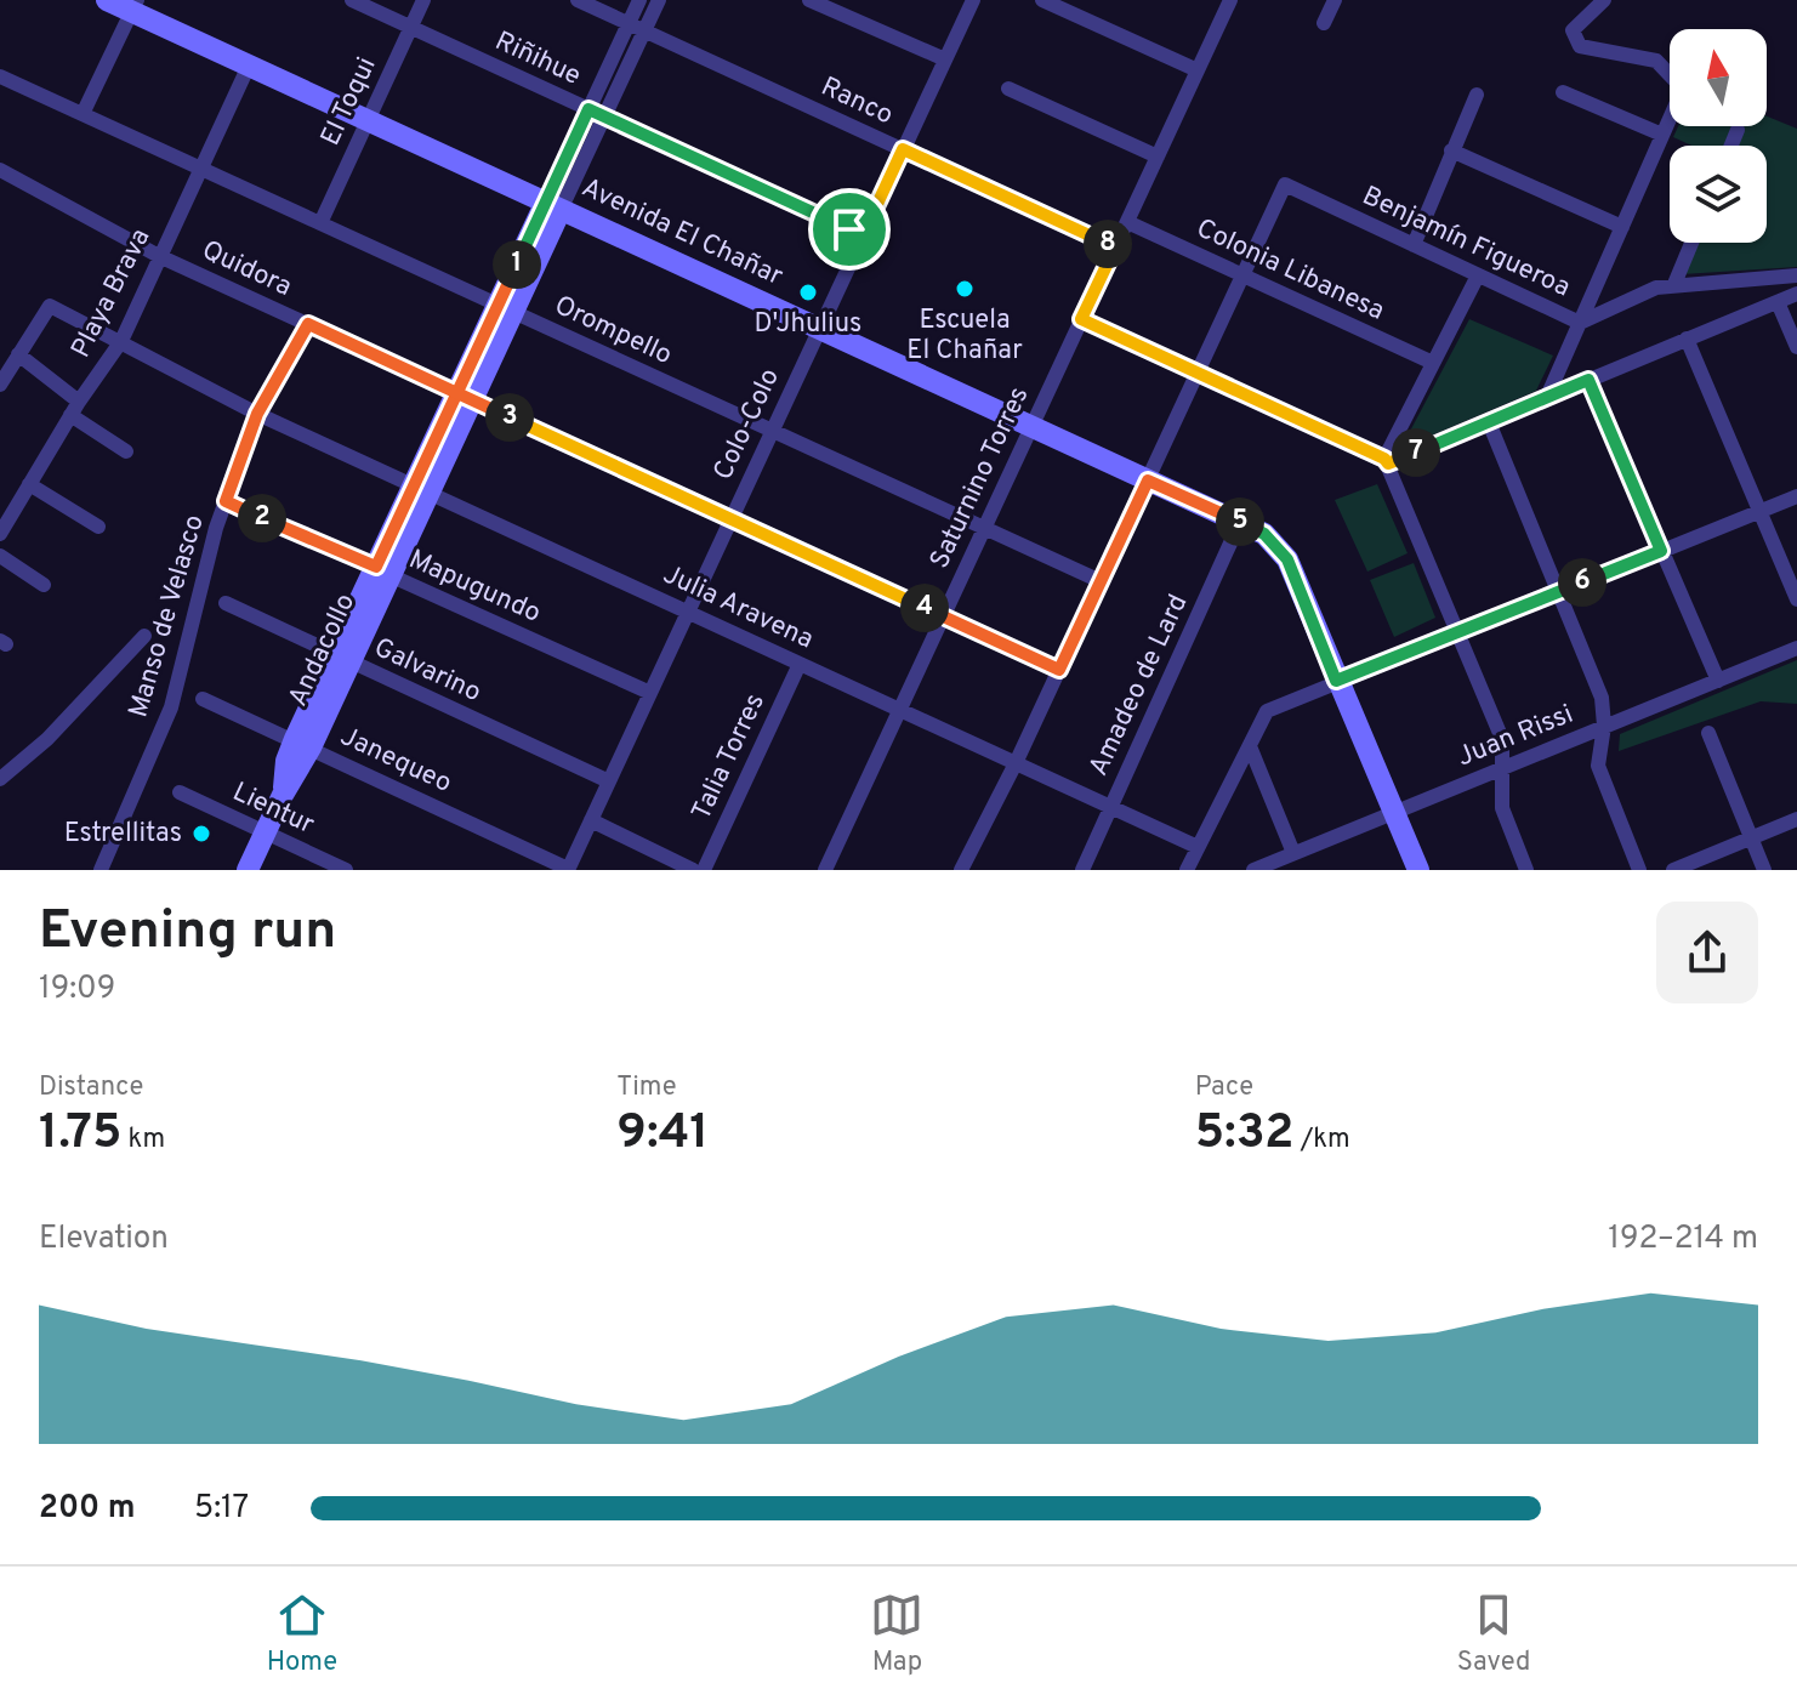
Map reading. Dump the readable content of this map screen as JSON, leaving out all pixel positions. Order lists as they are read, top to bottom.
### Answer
{
  "streets": {
    "street": [
      "Riñihue",
      "El Toqui",
      "Ranco",
      "Avenida El Chañar",
      "Benjamín Figueroa",
      "Quidora",
      "Colonia Libanesa",
      "Playa Brava",
      "Orompello",
      "Colo-Colo",
      "Saturnino Torres",
      "Mapugundo",
      "Julia Aravena",
      "Manso de Velasco",
      "Andacollo",
      "Galvarino",
      "Amadeo de Lard",
      "Juan Rissi",
      "Talia Torres",
      "Janequeo",
      "Lientur"
    ]
  },
  "crossings": [
    ["Riñihue", "El Toqui"],
    ["Riñihue", "Colo-Colo"],
    ["Riñihue", "Andacollo"],
    ["El Toqui", "Avenida El Chañar"],
    ["El Toqui", "Orompello"],
    ["Ranco", "Colo-Colo"],
    ["Ranco", "Saturnino Torres"],
    ["Ranco", "Andacollo"],
    ["Avenida El Chañar", "Playa Brava"],
    ["Avenida El Chañar", "Colo-Colo"],
    ["Avenida El Chañar", "Saturnino Torres"],
    ["Avenida El Chañar", "Andacollo"],
    ["Avenida El Chañar", "Amadeo de Lard"],
    ["Avenida El Chañar", "Juan Rissi"],
    ["Benjamín Figueroa", "Colonia Libanesa"],
    ["Quidora", "Playa Brava"],
    ["Quidora", "Colo-Colo"],
    ["Quidora", "Saturnino Torres"],
    ["Quidora", "Manso de Velasco"],
    ["Quidora", "Andacollo"],
    ["Colonia Libanesa", "Saturnino Torres"],
    ["Playa Brava", "Orompello"],
    ["Playa Brava", "Julia Aravena"],
    ["Orompello", "Colo-Colo"],
    ["Orompello", "Saturnino Torres"],
    ["Orompello", "Andacollo"],
    ["Colo-Colo", "Mapugundo"],
    ["Colo-Colo", "Julia Aravena"],
    ["Colo-Colo", "Galvarino"],
    ["Colo-Colo", "Janequeo"],
    ["Saturnino Torres", "Julia Aravena"],
    ["Mapugundo", "Manso de Velasco"],
    ["Mapugundo", "Andacollo"],
    ["Julia Aravena", "Manso de Velasco"],
    ["Julia Aravena", "Andacollo"],
    ["Julia Aravena", "Amadeo de Lard"],
    ["Julia Aravena", "Talia Torres"],
    ["Andacollo", "Galvarino"],
    ["Andacollo", "Janequeo"],
    ["Andacollo", "Lientur"]
  ],
  "places": ["Escuela El Chañar", "D'Jhulius", "Estrellitas"],
  "north": "top",
  "page": {
    "pins": [
      "8",
      "1",
      "3",
      "7",
      "2",
      "5",
      "6",
      "4"
    ],
    "heading": ["Evening run", "19:09"],
    "stats": [
      ["Distance", "1.75 km"],
      ["Time", "9:41"],
      ["Pace", "5:32 /km"]
    ],
    "chart": ["Elevation", "192–214 m"],
    "list": [
      {
        "name": "200 m",
        "note": "5:17"
      }
    ],
    "tabs": ["Home", "Map", "Saved"]
  }
}
